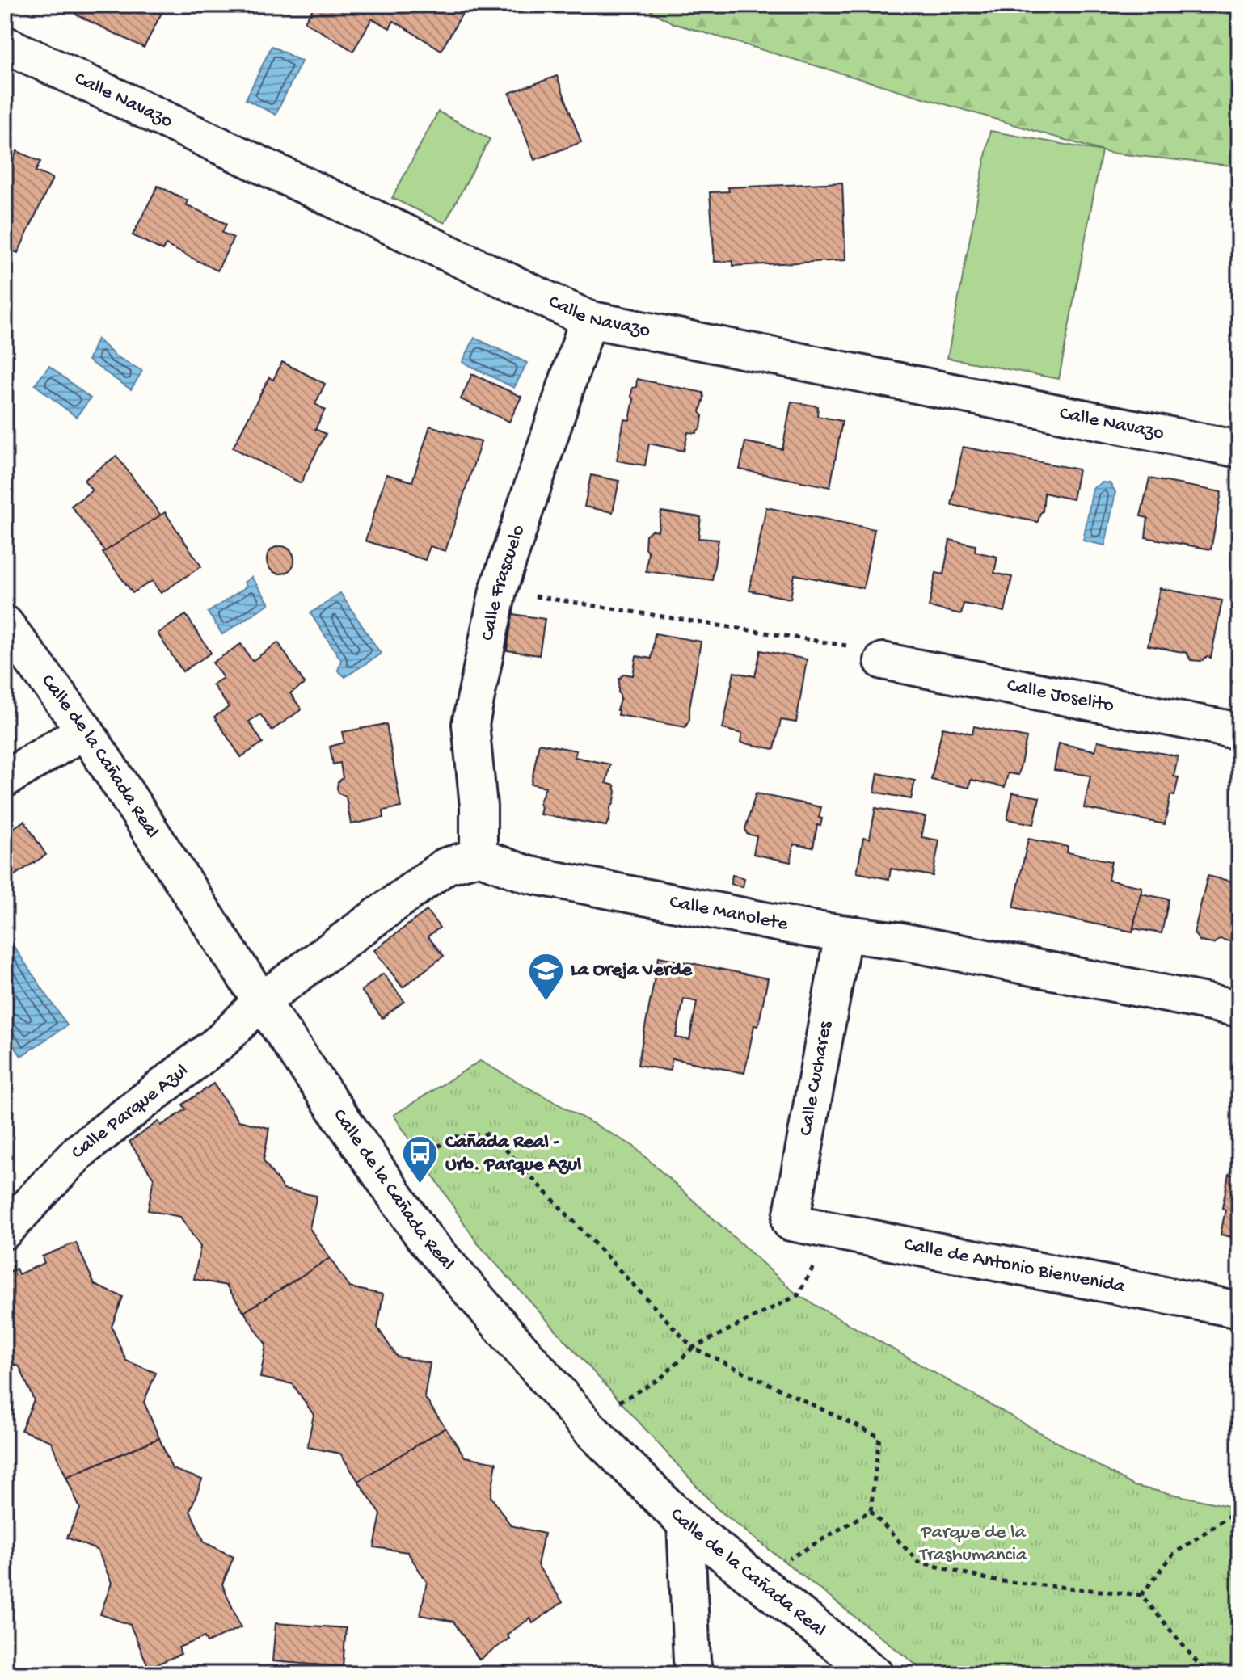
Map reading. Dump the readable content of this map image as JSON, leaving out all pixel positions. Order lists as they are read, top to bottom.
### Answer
{
  "streets": {
    "street": [
      "Calle Navazo",
      "Calle Frascuelo",
      "Calle Joselito",
      "Calle de la Cañada Real",
      "Calle Manolete",
      "Calle Cuchares",
      "Calle Parque Azul",
      "Calle de Antonio Bienvenida"
    ]
  },
  "crossings": [
    ["Calle Navazo", "Calle Frascuelo"],
    ["Calle Frascuelo", "Calle Manolete"],
    ["Calle de la Cañada Real", "Calle Parque Azul"],
    ["Calle Manolete", "Calle Cuchares"],
    ["Calle Cuchares", "Calle de Antonio Bienvenida"]
  ],
  "parks": ["Parque de la Trashumancia"],
  "places": {
    "school or university": ["La Oreja Verde"],
    "bus stop": ["Cañada Real - Urb. Parque Azul"]
  }
}
